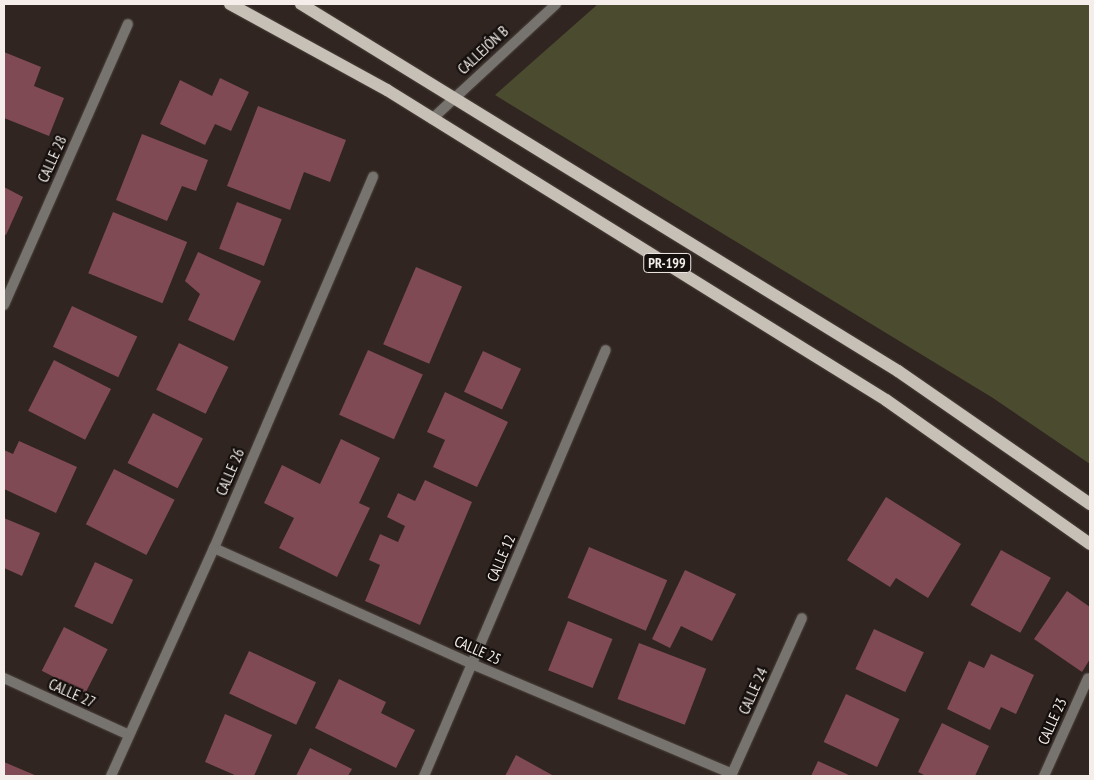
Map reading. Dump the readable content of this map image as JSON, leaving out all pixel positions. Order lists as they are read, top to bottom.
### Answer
{
  "streets": {
    "main road": ["PR-199"],
    "street": [
      "CALLEJÓN B",
      "CALLE 28",
      "CALLE 26",
      "CALLE 12",
      "CALLE 25",
      "CALLE 24",
      "CALLE 27",
      "CALLE 23"
    ]
  },
  "crossings": [
    ["CALLEJÓN B", "PR-199"],
    ["CALLE 26", "CALLE 25"],
    ["CALLE 26", "CALLE 27"],
    ["CALLE 12", "CALLE 25"],
    ["CALLE 25", "CALLE 24"]
  ]
}
